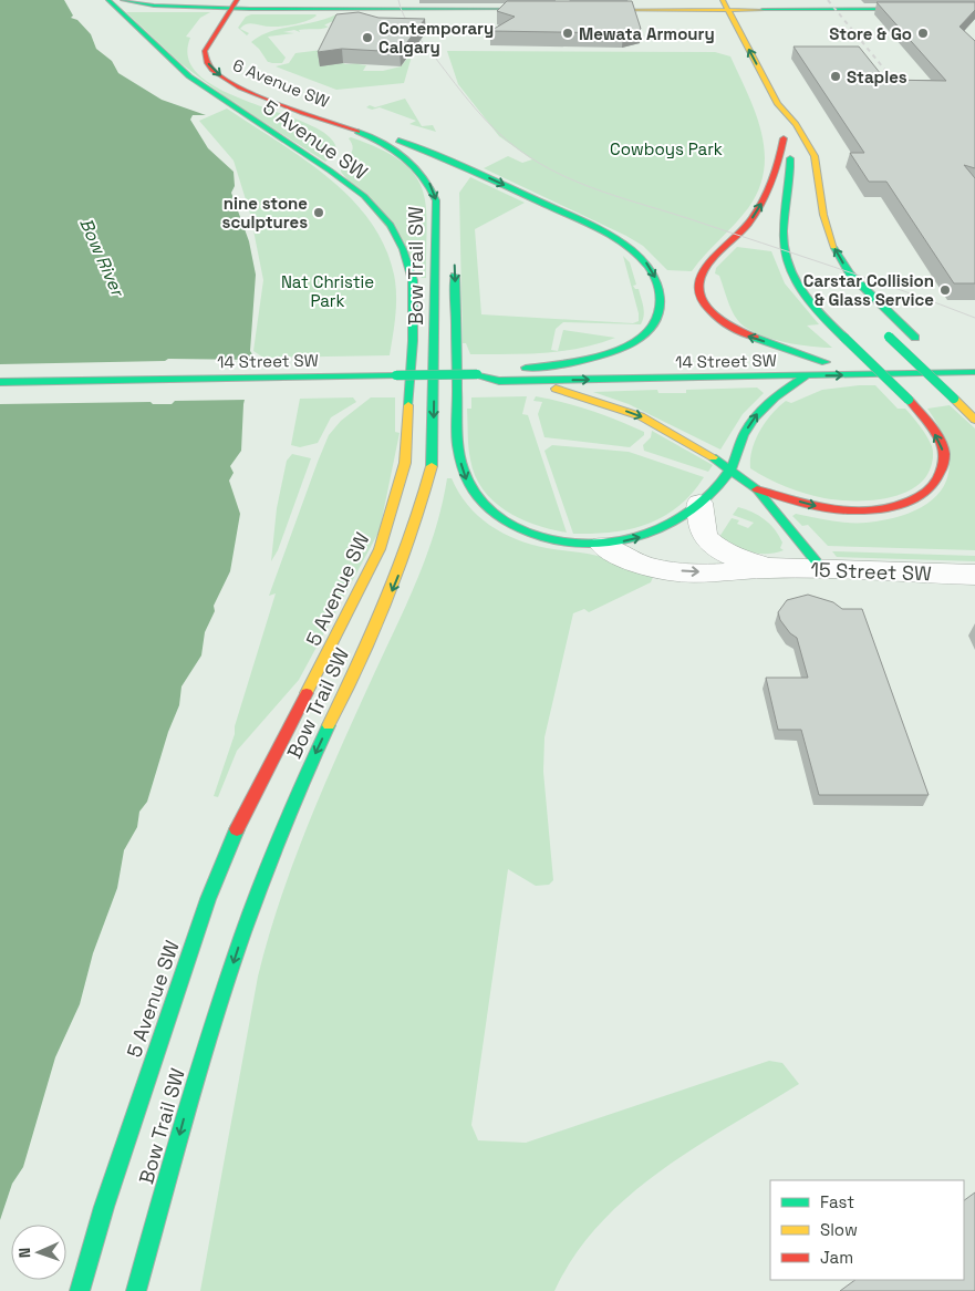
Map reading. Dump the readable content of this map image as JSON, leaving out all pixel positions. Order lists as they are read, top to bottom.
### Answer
{
  "streets": {
    "main road": [
      "6 Avenue SW",
      "5 Avenue SW",
      "Bow Trail SW",
      "14 Street SW"
    ],
    "street": ["15 Street SW"]
  },
  "crossings": [
    ["6 Avenue SW", "Bow Trail SW"]
  ],
  "one_way": ["Bow Trail SW"],
  "water": ["Bow River"],
  "parks": ["Cowboys Park", "Nat Christie Park"],
  "places": [
    "Mewata Armoury",
    "Store & Go",
    "Contemporary Calgary",
    "Staples",
    "nine stone sculptures",
    "Carstar Collision & Glass Service"
  ],
  "legend": ["Fast", "Slow", "Jam"],
  "north": "left"
}
